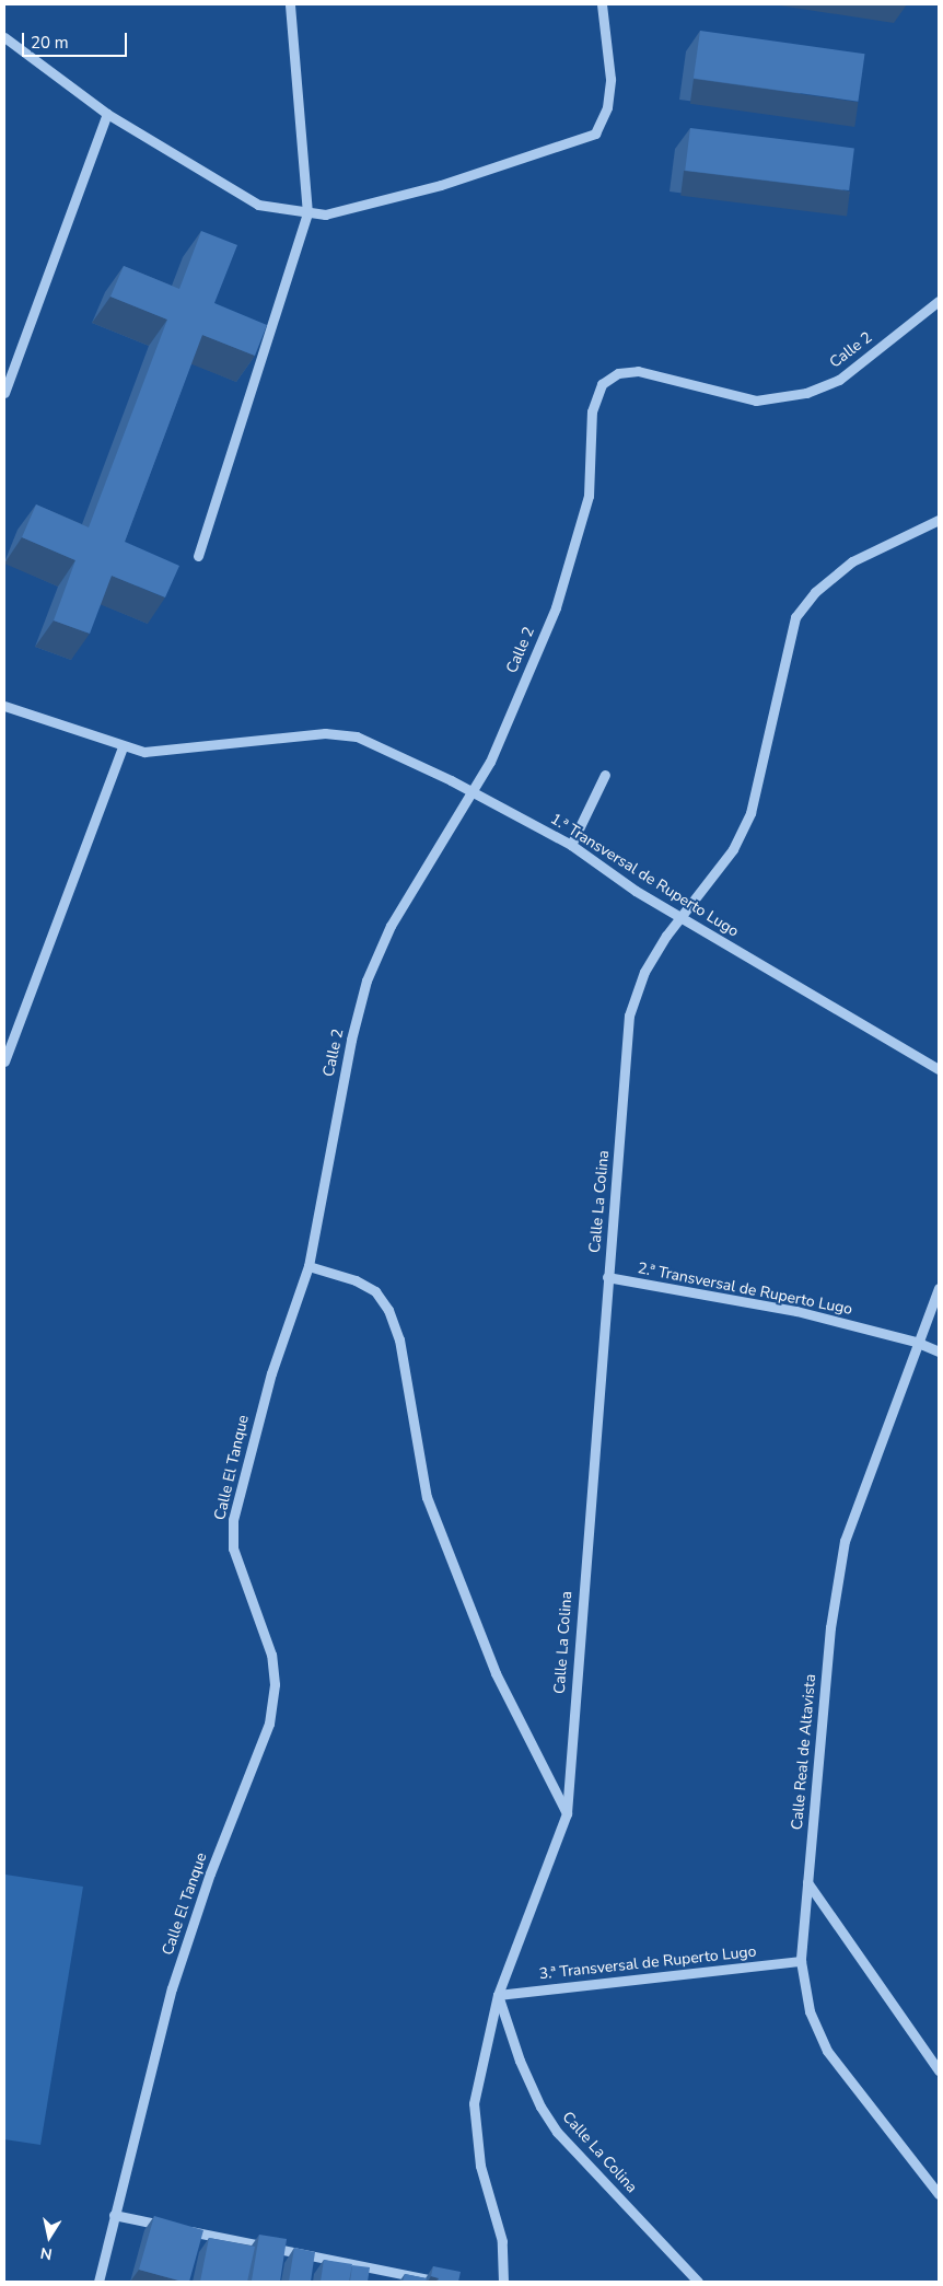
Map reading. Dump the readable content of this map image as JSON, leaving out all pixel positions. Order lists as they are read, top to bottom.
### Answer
{
  "streets": {
    "street": [
      "Calle 2",
      "1.ª Transversal de Ruperto Lugo",
      "Calle La Colina",
      "2.ª Transversal de Ruperto Lugo",
      "Calle El Tanque",
      "Calle Real de Altavista",
      "3.ª Transversal de Ruperto Lugo"
    ]
  },
  "crossings": [
    ["Calle 2", "1.ª Transversal de Ruperto Lugo"],
    ["Calle 2", "Calle El Tanque"],
    ["1.ª Transversal de Ruperto Lugo", "Calle La Colina"],
    ["Calle La Colina", "2.ª Transversal de Ruperto Lugo"],
    ["Calle La Colina", "3.ª Transversal de Ruperto Lugo"],
    ["2.ª Transversal de Ruperto Lugo", "Calle Real de Altavista"],
    ["Calle Real de Altavista", "3.ª Transversal de Ruperto Lugo"]
  ],
  "scale_bar": "20 m",
  "north": "bottom"
}
